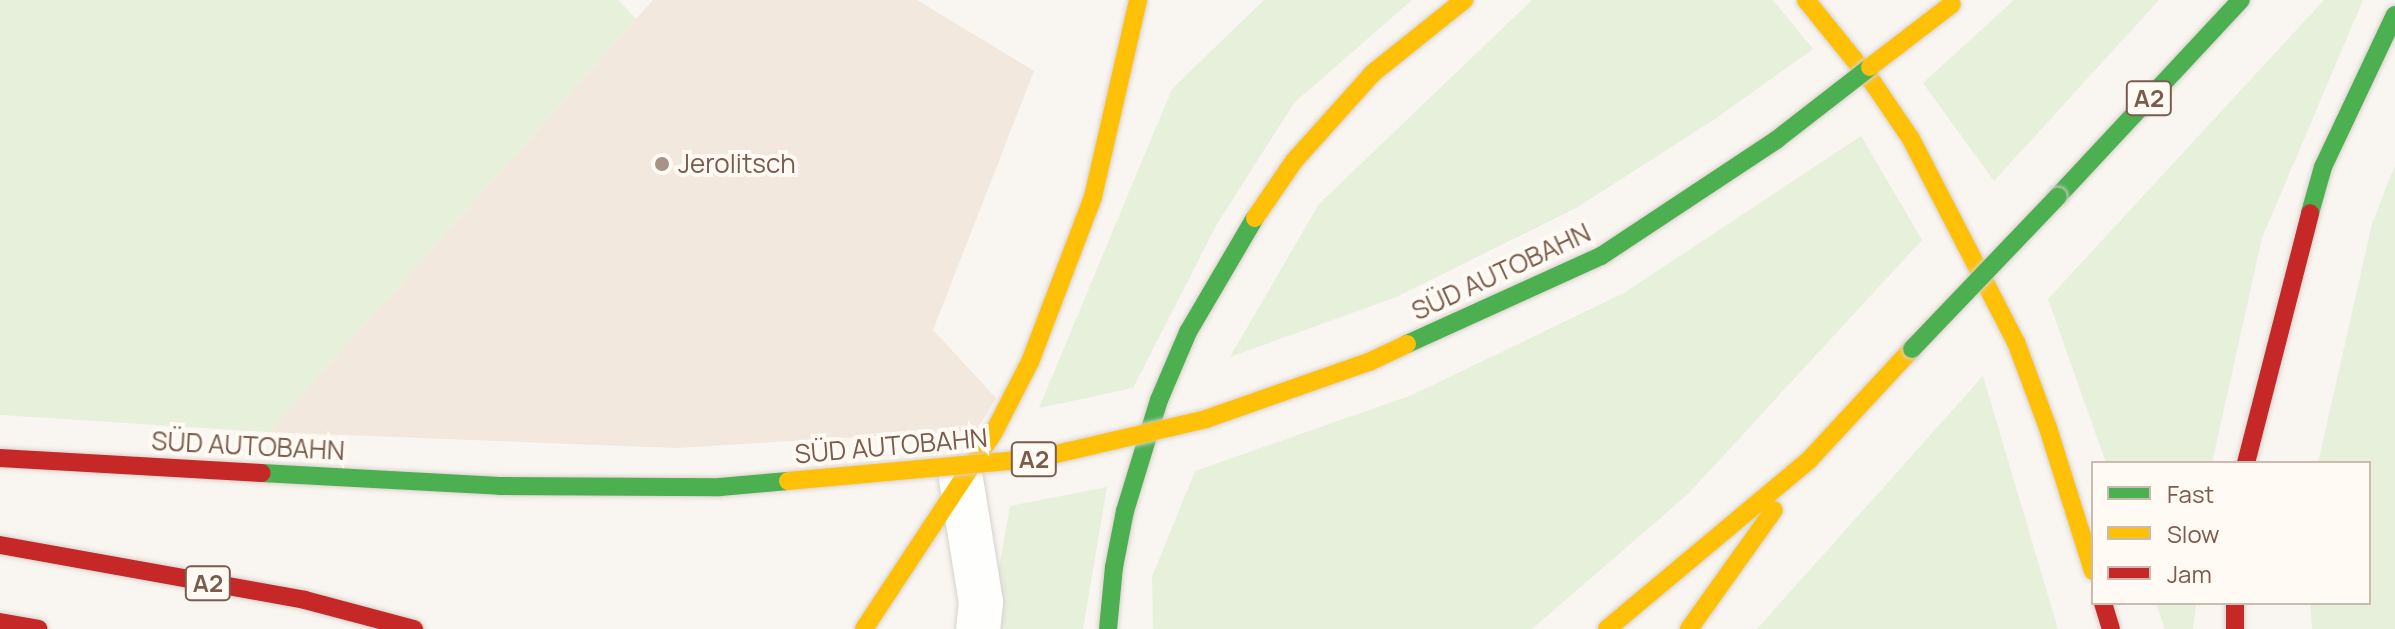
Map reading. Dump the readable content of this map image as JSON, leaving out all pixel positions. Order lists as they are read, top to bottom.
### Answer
{
  "streets": {
    "main road": ["A2", "SÜD AUTOBAHN"]
  },
  "places": ["Jerolitsch"],
  "legend": ["Fast", "Slow", "Jam"]
}
